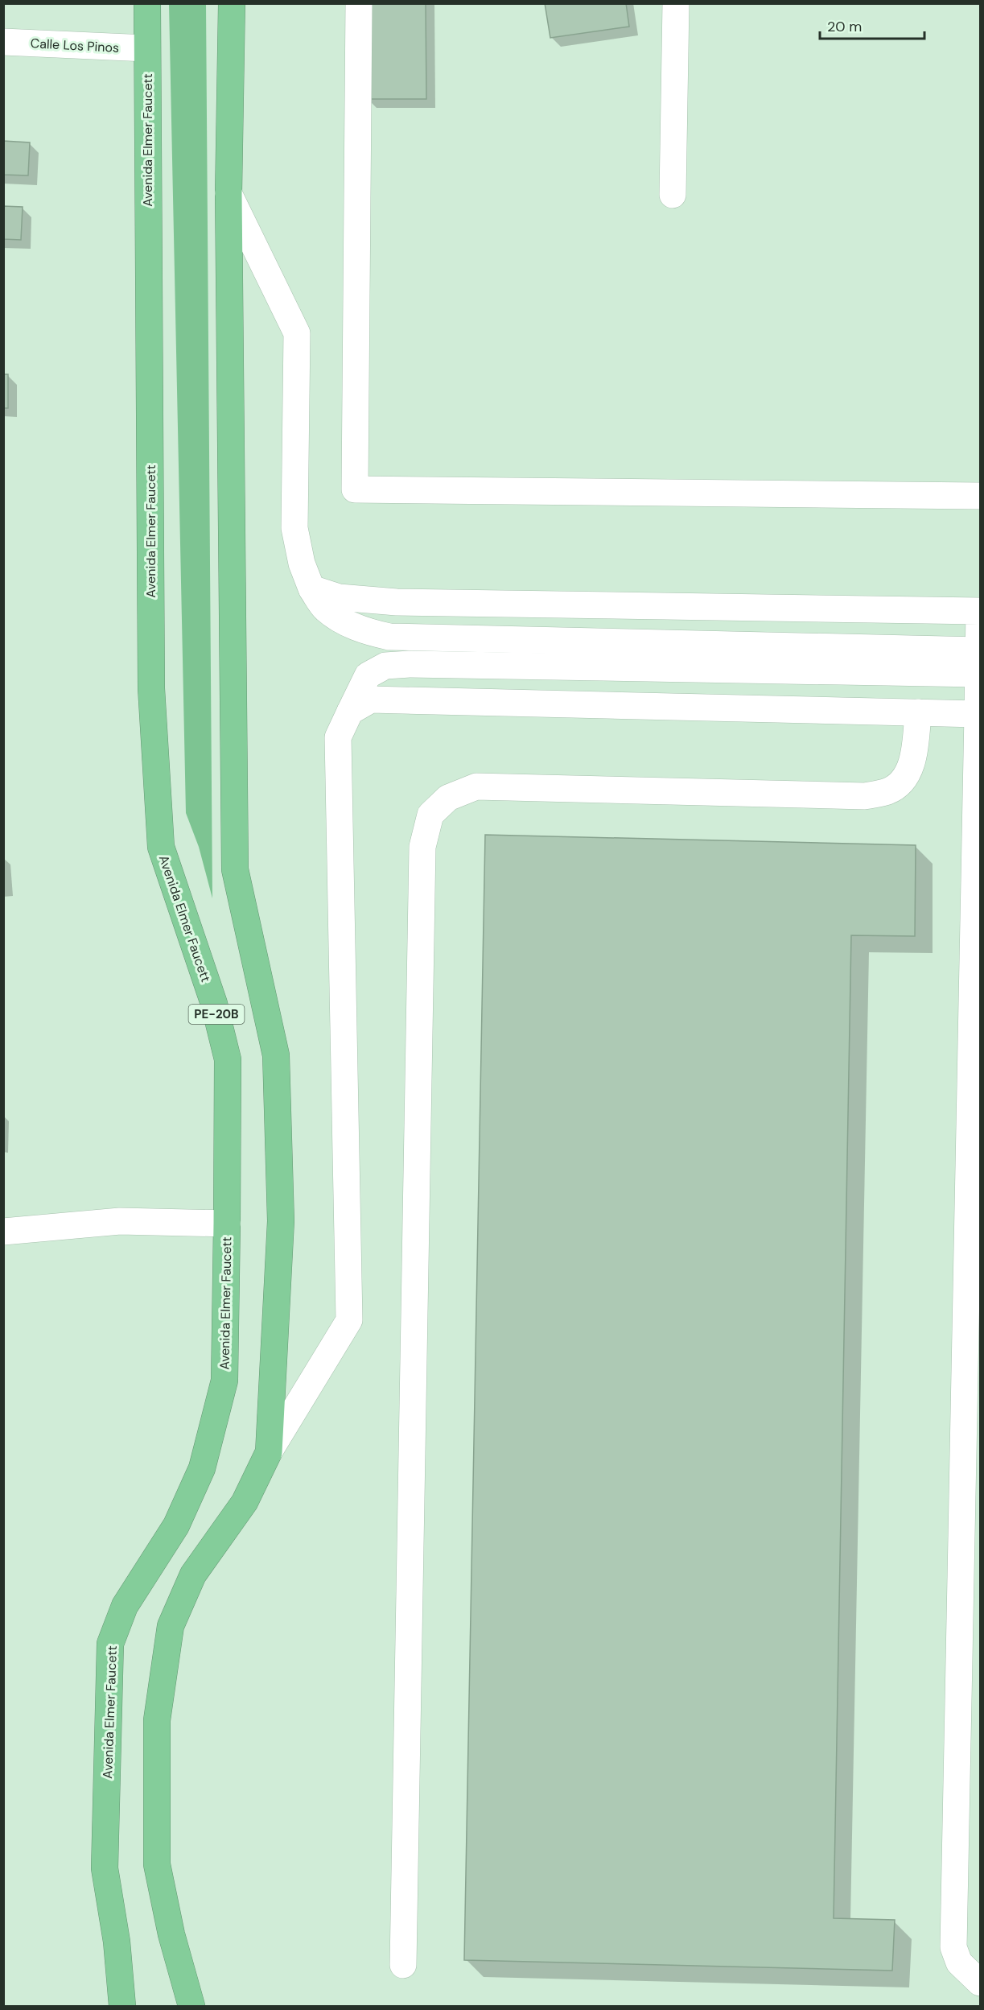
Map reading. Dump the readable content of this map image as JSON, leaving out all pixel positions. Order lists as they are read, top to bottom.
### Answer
{
  "streets": {
    "highway": ["Avenida Elmer Faucett", "PE-20B"],
    "street": ["Calle Los Pinos"]
  },
  "crossings": [
    ["Calle Los Pinos", "Avenida Elmer Faucett"]
  ],
  "scale_bar": "20 m"
}
